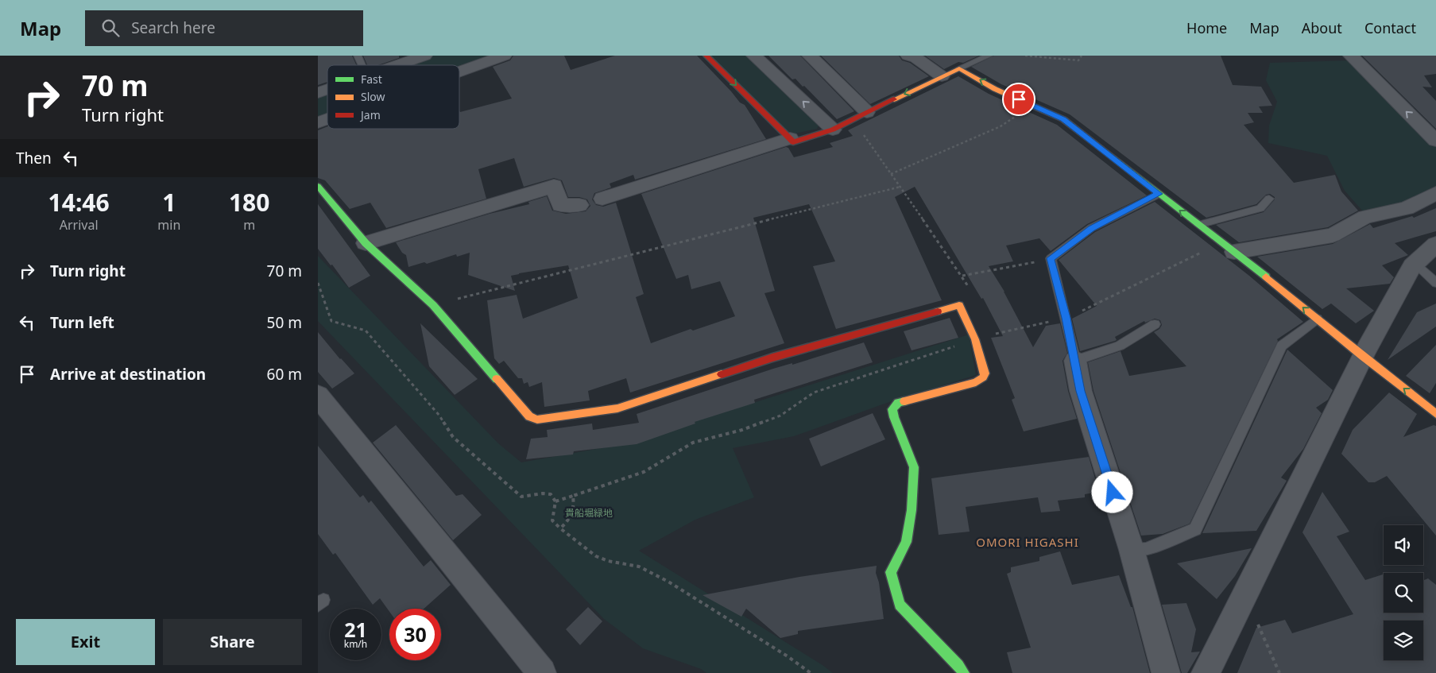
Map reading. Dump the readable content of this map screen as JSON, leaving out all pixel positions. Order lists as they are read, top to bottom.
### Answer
{
  "districts": ["OMORI HIGASHI"],
  "parks": ["貴船堀緑地"],
  "legend": ["Fast", "Slow", "Jam"],
  "page": {
    "header": "Map",
    "search": "Search here",
    "nav": [
      "Home",
      "Map",
      "About",
      "Contact"
    ],
    "turn": ["70 m", "Turn right"],
    "then": "Then",
    "eta": [
      "14:46",
      "Arrival",
      "1",
      "min",
      "180",
      "m"
    ],
    "list": [
      {
        "name": "Turn right",
        "value": "70 m"
      },
      {
        "name": "Turn left",
        "value": "50 m"
      },
      {
        "name": "Arrive at destination",
        "value": "60 m"
      }
    ],
    "speed": "21 km/h",
    "limit": "30",
    "buttons": ["Exit", "Share"]
  }
}
